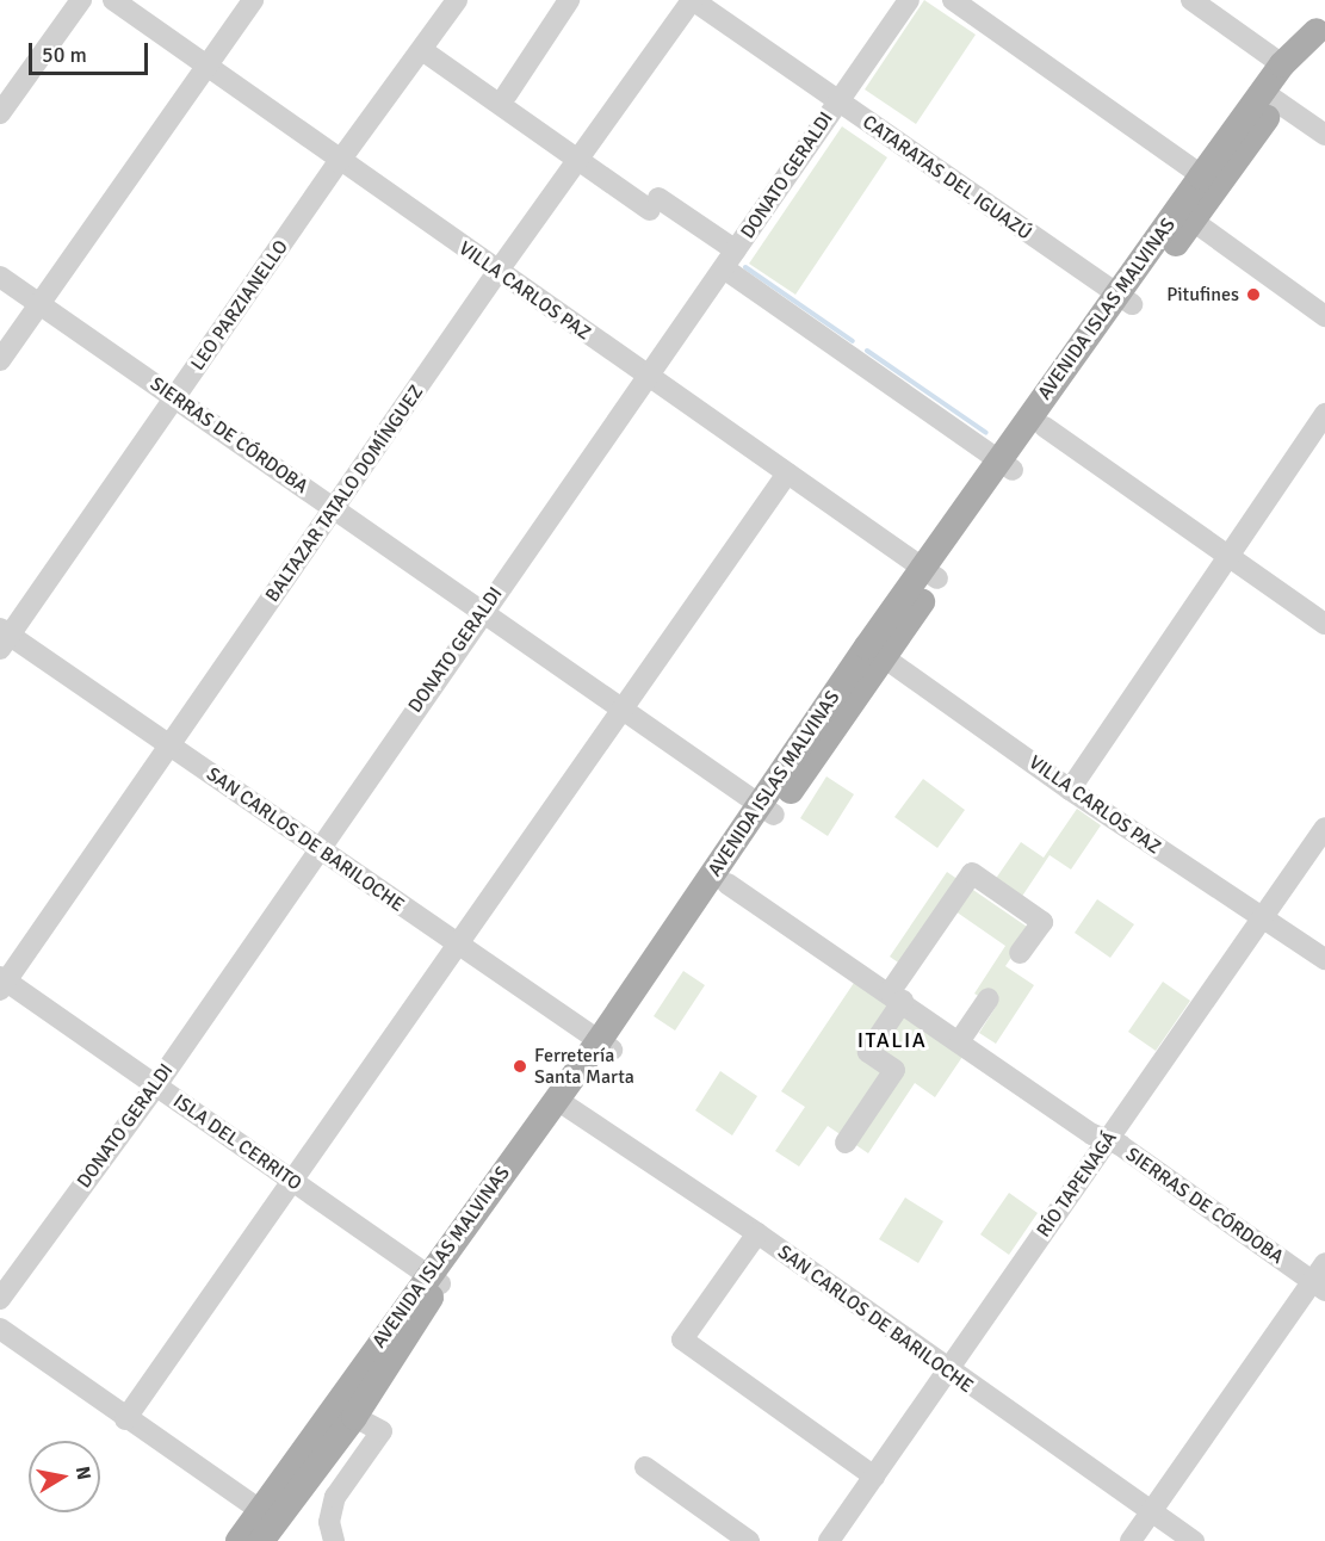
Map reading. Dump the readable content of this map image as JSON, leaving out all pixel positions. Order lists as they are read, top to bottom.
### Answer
{
  "streets": {
    "main road": ["AVENIDA ISLAS MALVINAS"],
    "street": [
      "DONATO GERALDI",
      "CATARATAS DEL IGUAZÚ",
      "VILLA CARLOS PAZ",
      "LEO PARZIANELLO",
      "SIERRAS DE CÓRDOBA",
      "BALTAZAR TATALO DOMÍNGUEZ",
      "SAN CARLOS DE BARILOCHE",
      "ISLA DEL CERRITO",
      "RÍO TAPENAGÁ"
    ]
  },
  "crossings": [
    ["DONATO GERALDI", "CATARATAS DEL IGUAZÚ"],
    ["DONATO GERALDI", "VILLA CARLOS PAZ"],
    ["DONATO GERALDI", "SIERRAS DE CÓRDOBA"],
    ["DONATO GERALDI", "SAN CARLOS DE BARILOCHE"],
    ["DONATO GERALDI", "ISLA DEL CERRITO"],
    ["CATARATAS DEL IGUAZÚ", "AVENIDA ISLAS MALVINAS"],
    ["CATARATAS DEL IGUAZÚ", "BALTAZAR TATALO DOMÍNGUEZ"],
    ["VILLA CARLOS PAZ", "LEO PARZIANELLO"],
    ["VILLA CARLOS PAZ", "AVENIDA ISLAS MALVINAS"],
    ["VILLA CARLOS PAZ", "BALTAZAR TATALO DOMÍNGUEZ"],
    ["VILLA CARLOS PAZ", "RÍO TAPENAGÁ"],
    ["LEO PARZIANELLO", "SIERRAS DE CÓRDOBA"],
    ["LEO PARZIANELLO", "SAN CARLOS DE BARILOCHE"],
    ["AVENIDA ISLAS MALVINAS", "SIERRAS DE CÓRDOBA"],
    ["AVENIDA ISLAS MALVINAS", "SAN CARLOS DE BARILOCHE"],
    ["AVENIDA ISLAS MALVINAS", "ISLA DEL CERRITO"],
    ["SIERRAS DE CÓRDOBA", "BALTAZAR TATALO DOMÍNGUEZ"],
    ["SIERRAS DE CÓRDOBA", "RÍO TAPENAGÁ"],
    ["BALTAZAR TATALO DOMÍNGUEZ", "SAN CARLOS DE BARILOCHE"],
    ["BALTAZAR TATALO DOMÍNGUEZ", "ISLA DEL CERRITO"],
    ["SAN CARLOS DE BARILOCHE", "RÍO TAPENAGÁ"]
  ],
  "districts": ["ITALIA"],
  "places": ["Pitufines", "Ferretería Santa Marta"],
  "scale_bar": "50 m",
  "north": "right"
}
